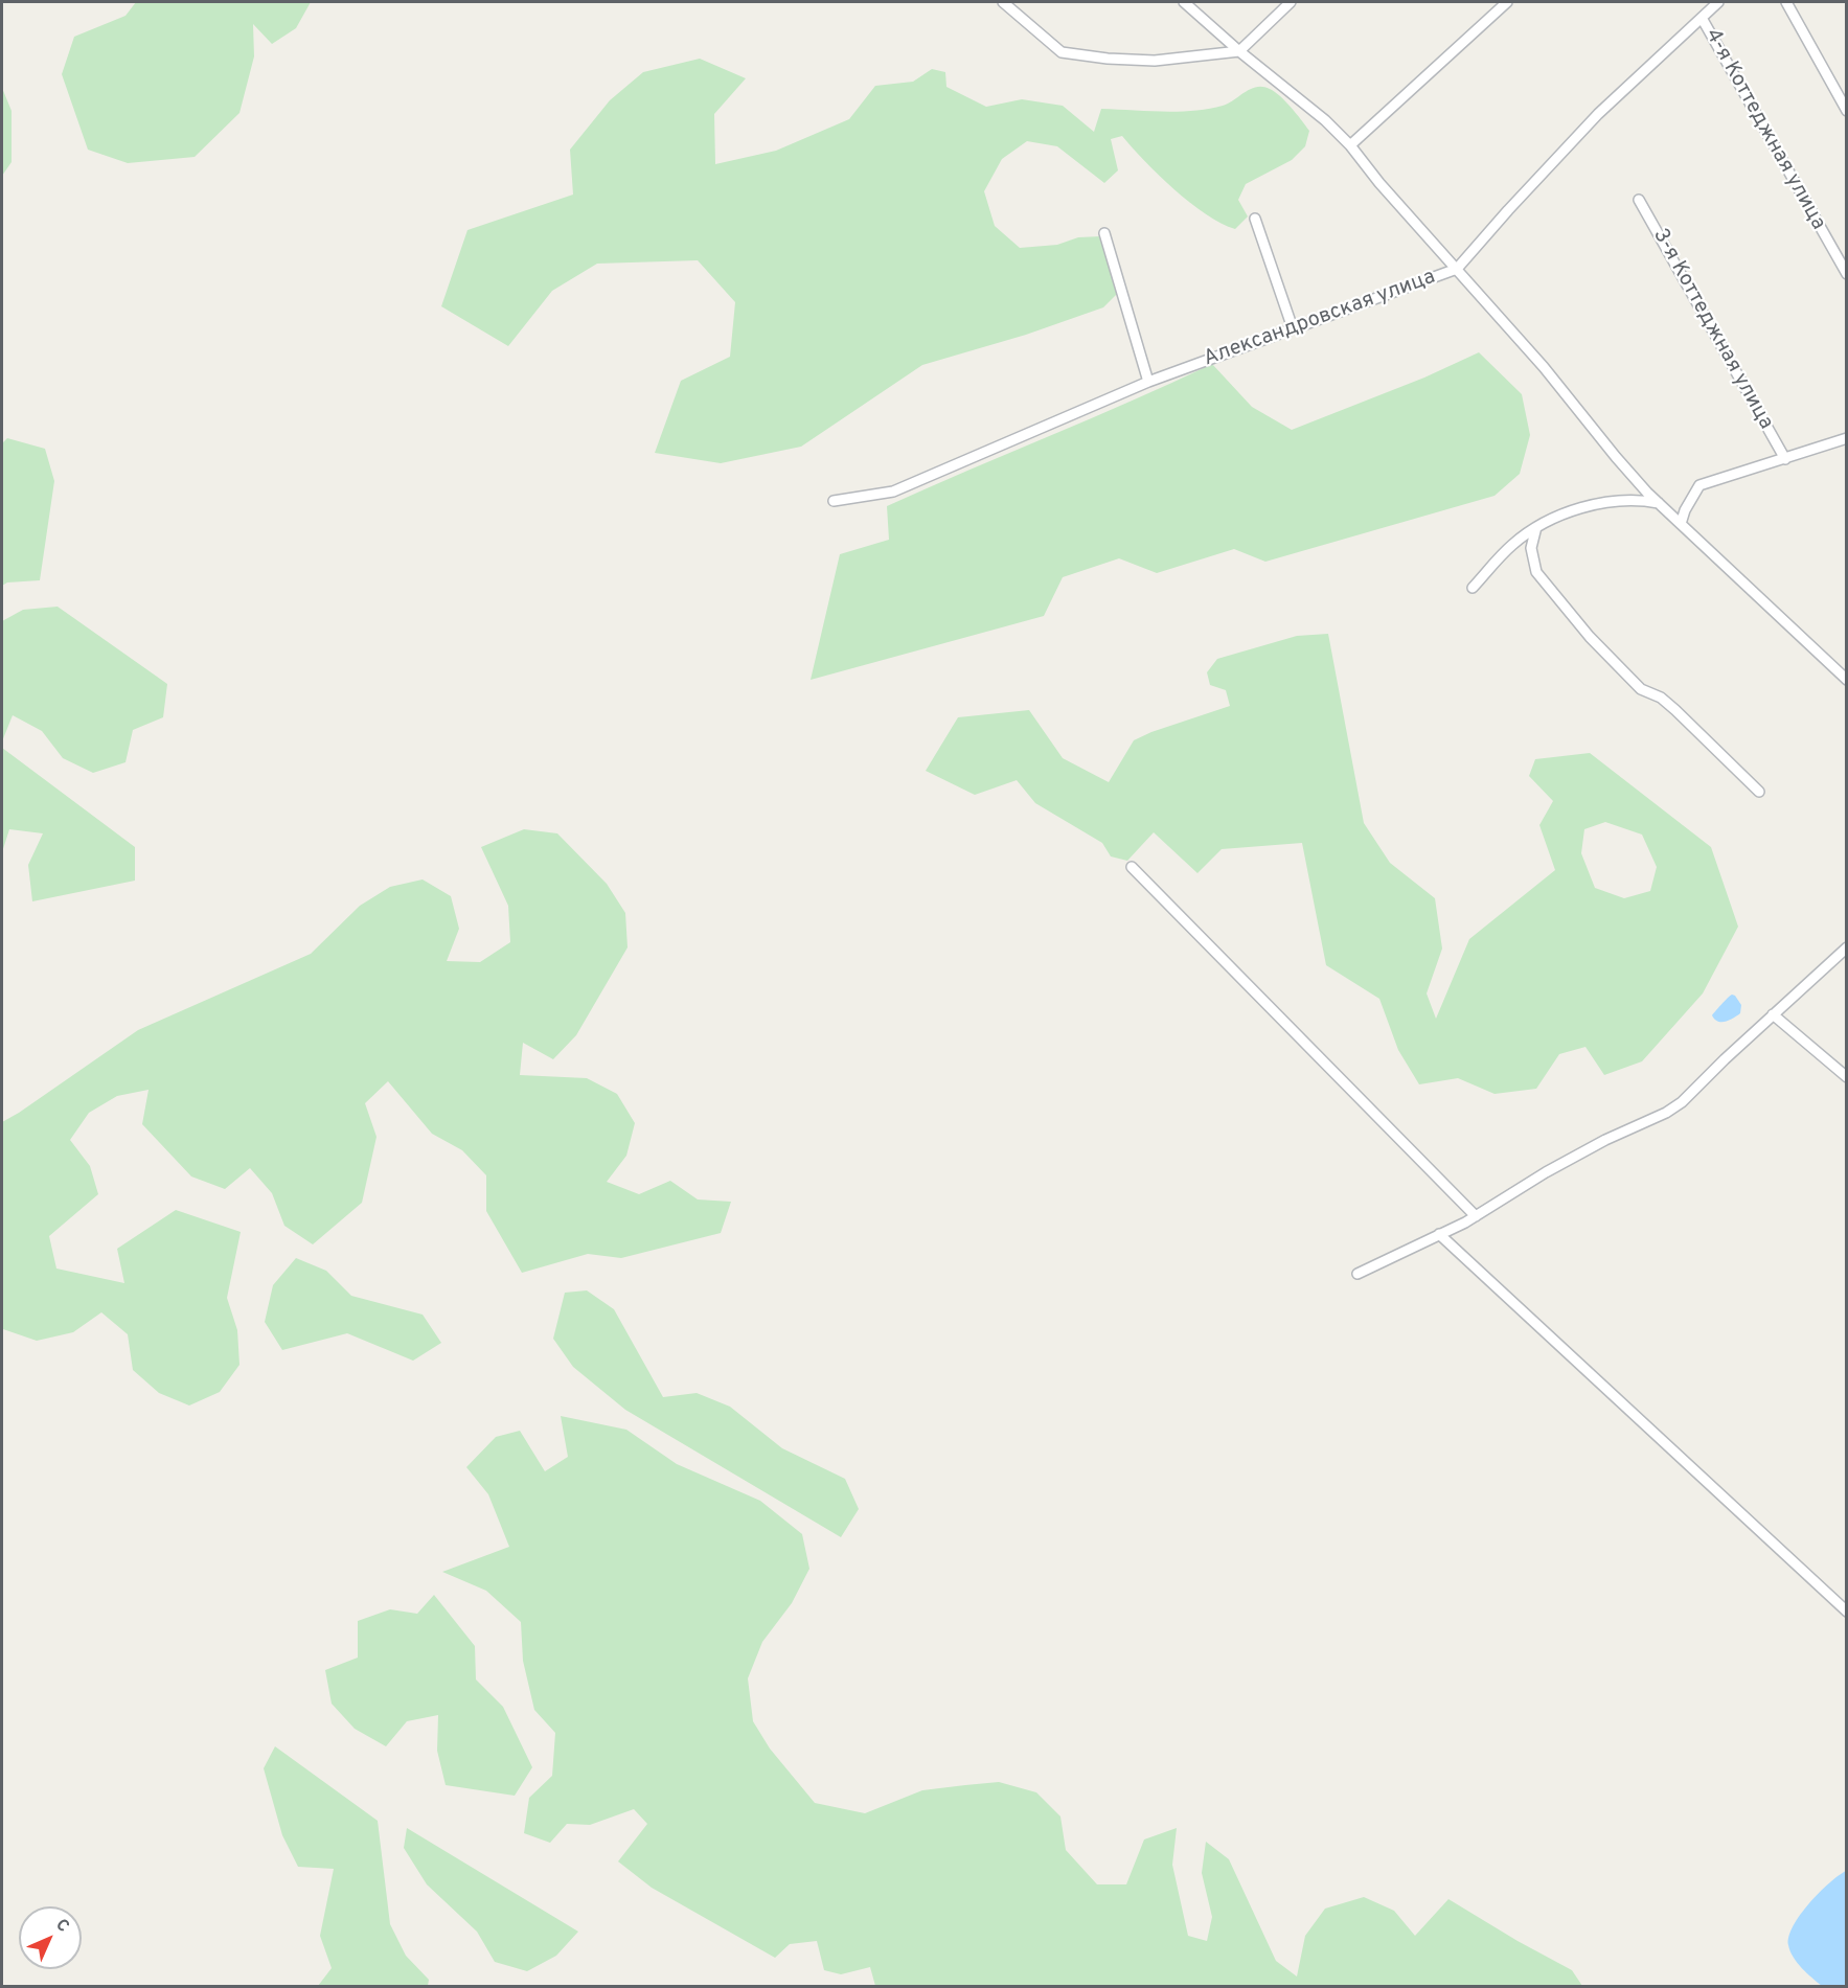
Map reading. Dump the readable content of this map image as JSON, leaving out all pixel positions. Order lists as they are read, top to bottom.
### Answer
{
  "streets": {
    "street": ["4-я Коттеджная улица", "Александровская улица", "3-я Коттеджная улица"]
  },
  "crossings": [
    ["4-я Коттеджная улица", "Александровская улица"]
  ],
  "north": "top right"
}
